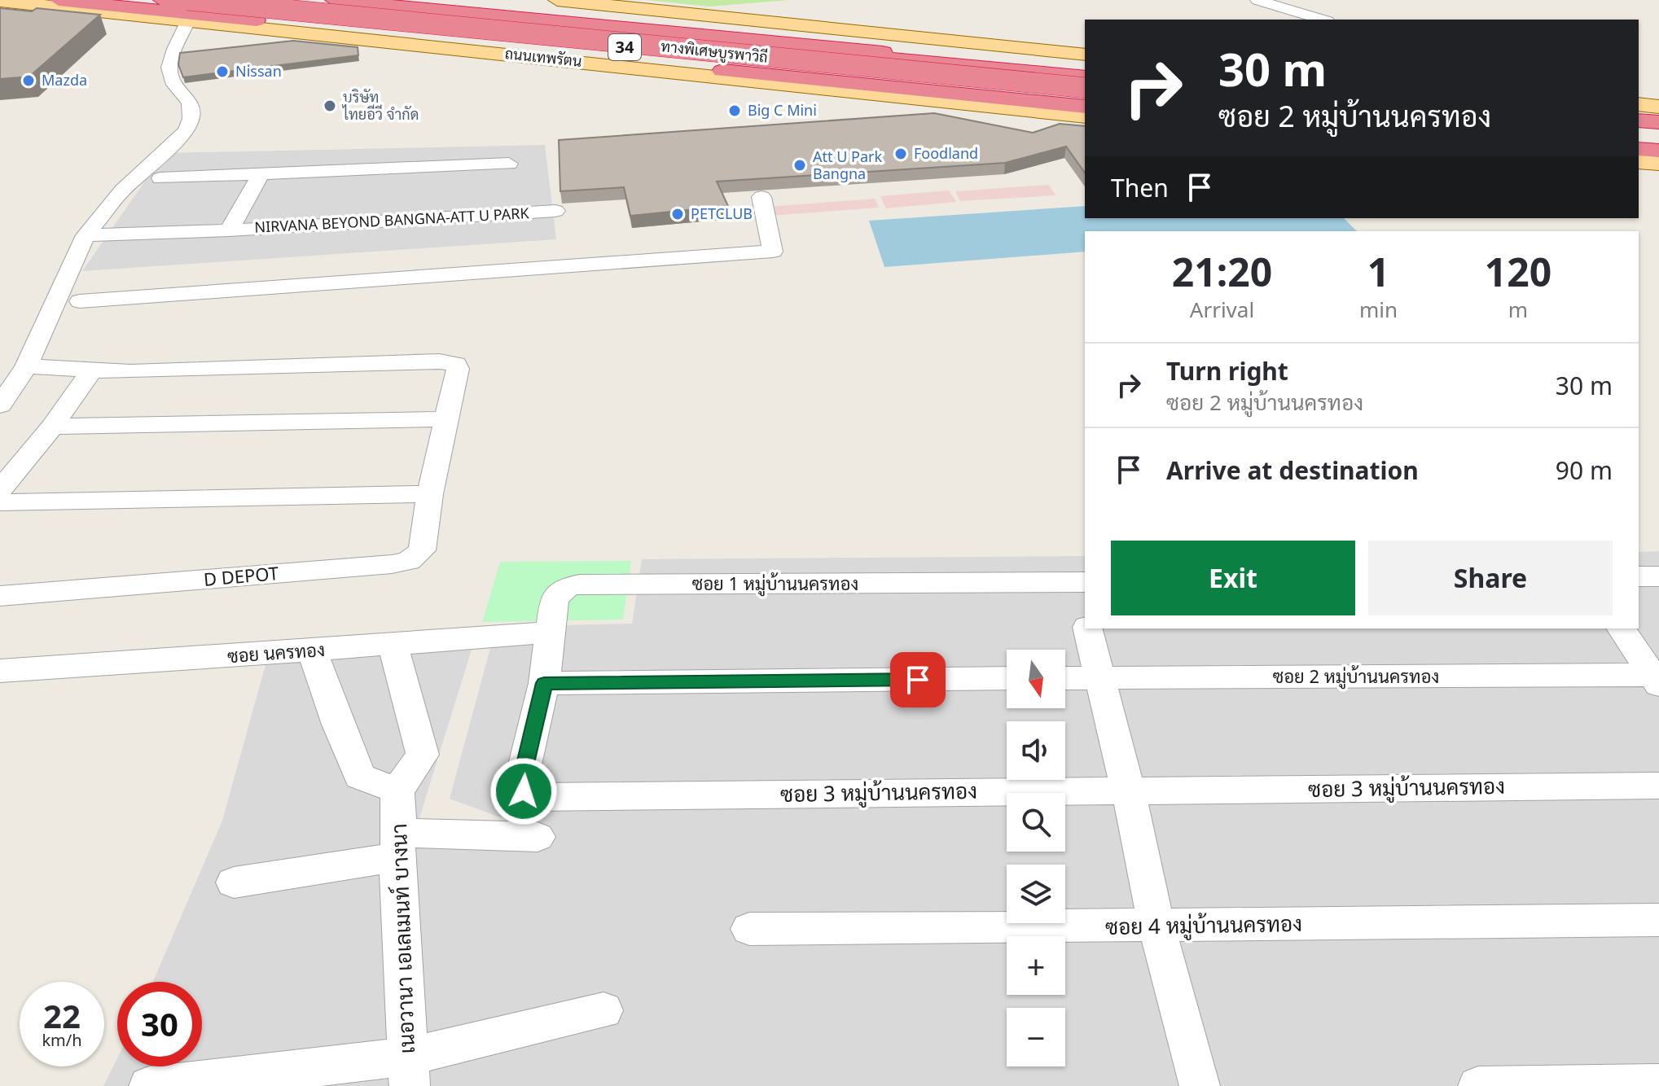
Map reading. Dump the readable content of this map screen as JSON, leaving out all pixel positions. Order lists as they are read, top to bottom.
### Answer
{
  "streets": {
    "highway": ["34", "ทางพิเศษบูรพาวิถี", "ถนนเทพรัตน"],
    "street": [
      "NIRVANA BEYOND BANGNA-ATT U PARK",
      "D DEPOT",
      "ซอย 1 หมู่บ้านนครทอง",
      "ซอย นครทอง",
      "ซอย 2 หมู่บ้านนครทอง",
      "ซอย 3 หมู่บ้านนครทอง",
      "ซอย 4 หมู่บ้านนครทอง",
      "เนอวานา เอเลเมนท์ บางนา"
    ]
  },
  "crossings": [
    ["ทางพิเศษบูรพาวิถี", "ถนนเทพรัตน"],
    ["ซอย 1 หมู่บ้านนครทอง", "ซอย นครทอง"],
    ["ซอย 1 หมู่บ้านนครทอง", "ซอย 3 หมู่บ้านนครทอง"]
  ],
  "places": [
    "Nissan",
    "Mazda",
    "บริษัท ไทยอีวี จำกัด",
    "Big C Mini",
    "Foodland",
    "Att U Park Bangna",
    "PETCLUB"
  ],
  "north": "bottom",
  "page": {
    "turn": ["30 m", "ซอย 2 หมู่บ้านนครทอง"],
    "then": "Then",
    "eta": [
      "21:20",
      "Arrival",
      "1",
      "min",
      "120",
      "m"
    ],
    "list": [
      {
        "name": "Turn right",
        "note": "ซอย 2 หมู่บ้านนครทอง",
        "value": "30 m"
      },
      {
        "name": "Arrive at destination",
        "value": "90 m"
      }
    ],
    "buttons": ["Exit", "Share"],
    "map_buttons": ["+", "−"],
    "speed": "22 km/h",
    "limit": "30"
  }
}
